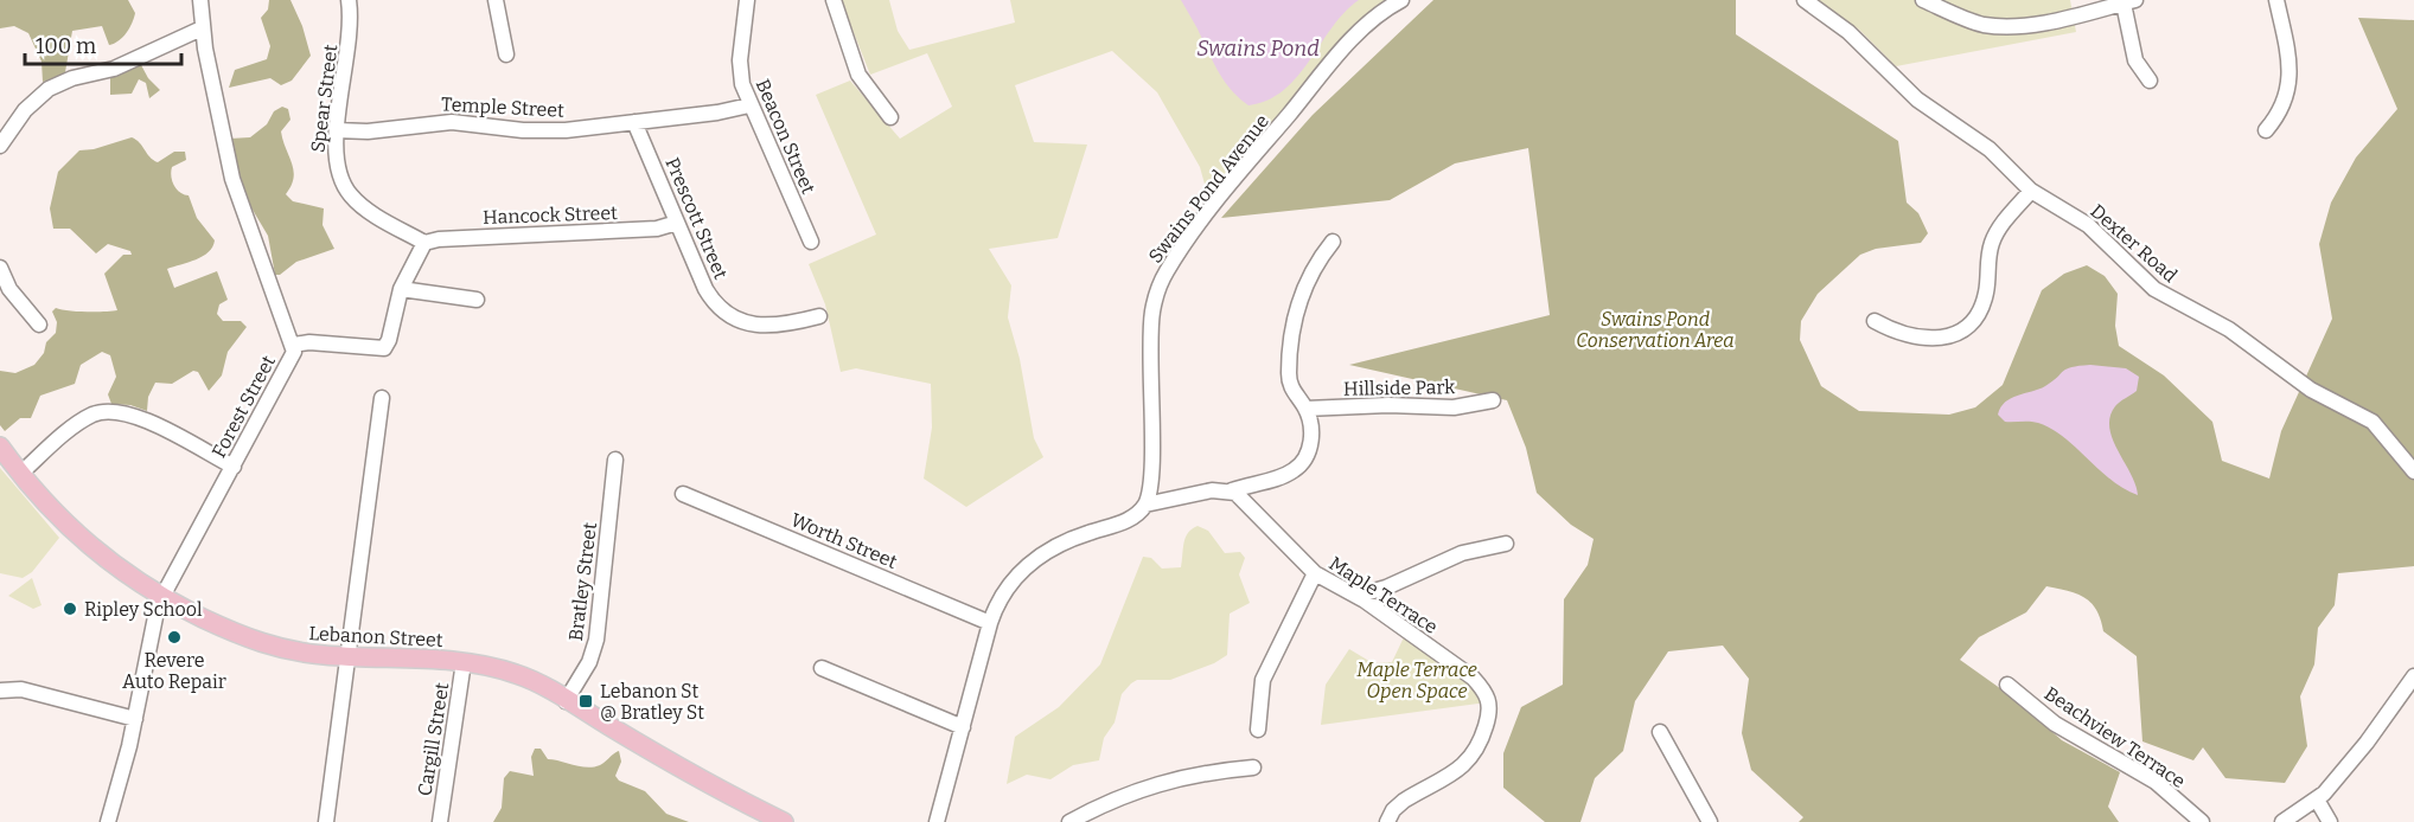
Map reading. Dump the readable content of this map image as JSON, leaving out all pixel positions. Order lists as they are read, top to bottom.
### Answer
{
  "streets": {
    "main road": ["Lebanon Street"],
    "street": [
      "Spear Street",
      "Temple Street",
      "Beacon Street",
      "Swains Pond Avenue",
      "Hancock Street",
      "Prescott Street",
      "Dexter Road",
      "Hillside Park",
      "Forest Street",
      "Worth Street",
      "Bratley Street",
      "Maple Terrace",
      "Beachview Terrace",
      "Cargill Street"
    ]
  },
  "crossings": [
    ["Spear Street", "Temple Street"],
    ["Spear Street", "Hancock Street"],
    ["Temple Street", "Beacon Street"],
    ["Temple Street", "Prescott Street"],
    ["Hancock Street", "Prescott Street"],
    ["Forest Street", "Lebanon Street"],
    ["Bratley Street", "Lebanon Street"],
    ["Lebanon Street", "Cargill Street"]
  ],
  "water": ["Swains Pond"],
  "parks": ["Swains Pond Conservation Area", "Maple Terrace Open Space"],
  "places": {
    "other": ["Ripley School", "Revere Auto Repair"],
    "transit": ["Lebanon St @ Bratley St"]
  },
  "scale_bar": "100 m"
}
